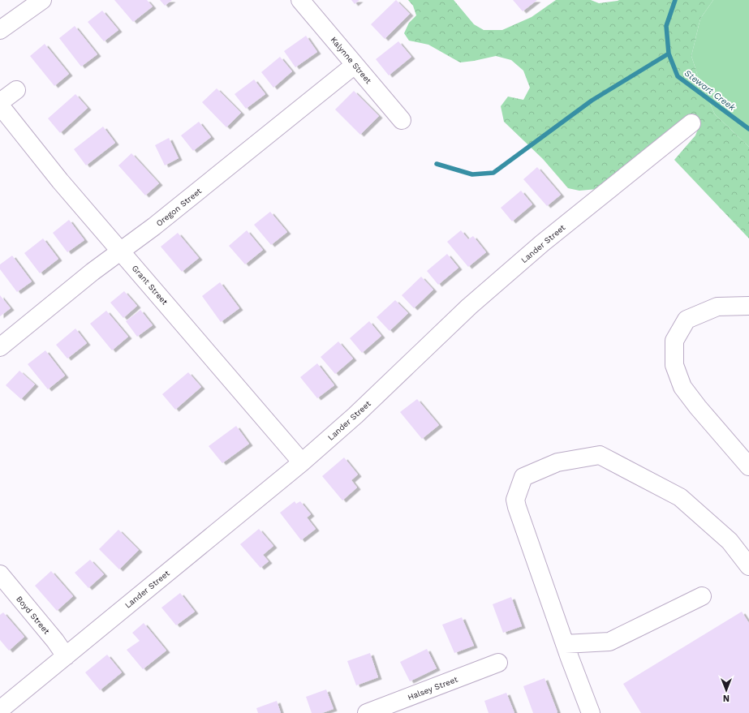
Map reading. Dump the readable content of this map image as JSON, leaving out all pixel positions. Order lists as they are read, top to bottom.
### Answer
{
  "streets": {
    "street": [
      "Kalynne Street",
      "Oregon Street",
      "Lander Street",
      "Grant Street",
      "Boyd Street",
      "Halsey Street"
    ]
  },
  "crossings": [
    ["Kalynne Street", "Oregon Street"],
    ["Oregon Street", "Grant Street"],
    ["Lander Street", "Grant Street"],
    ["Lander Street", "Boyd Street"]
  ],
  "water": ["Stewart Creek"],
  "north": "bottom"
}
